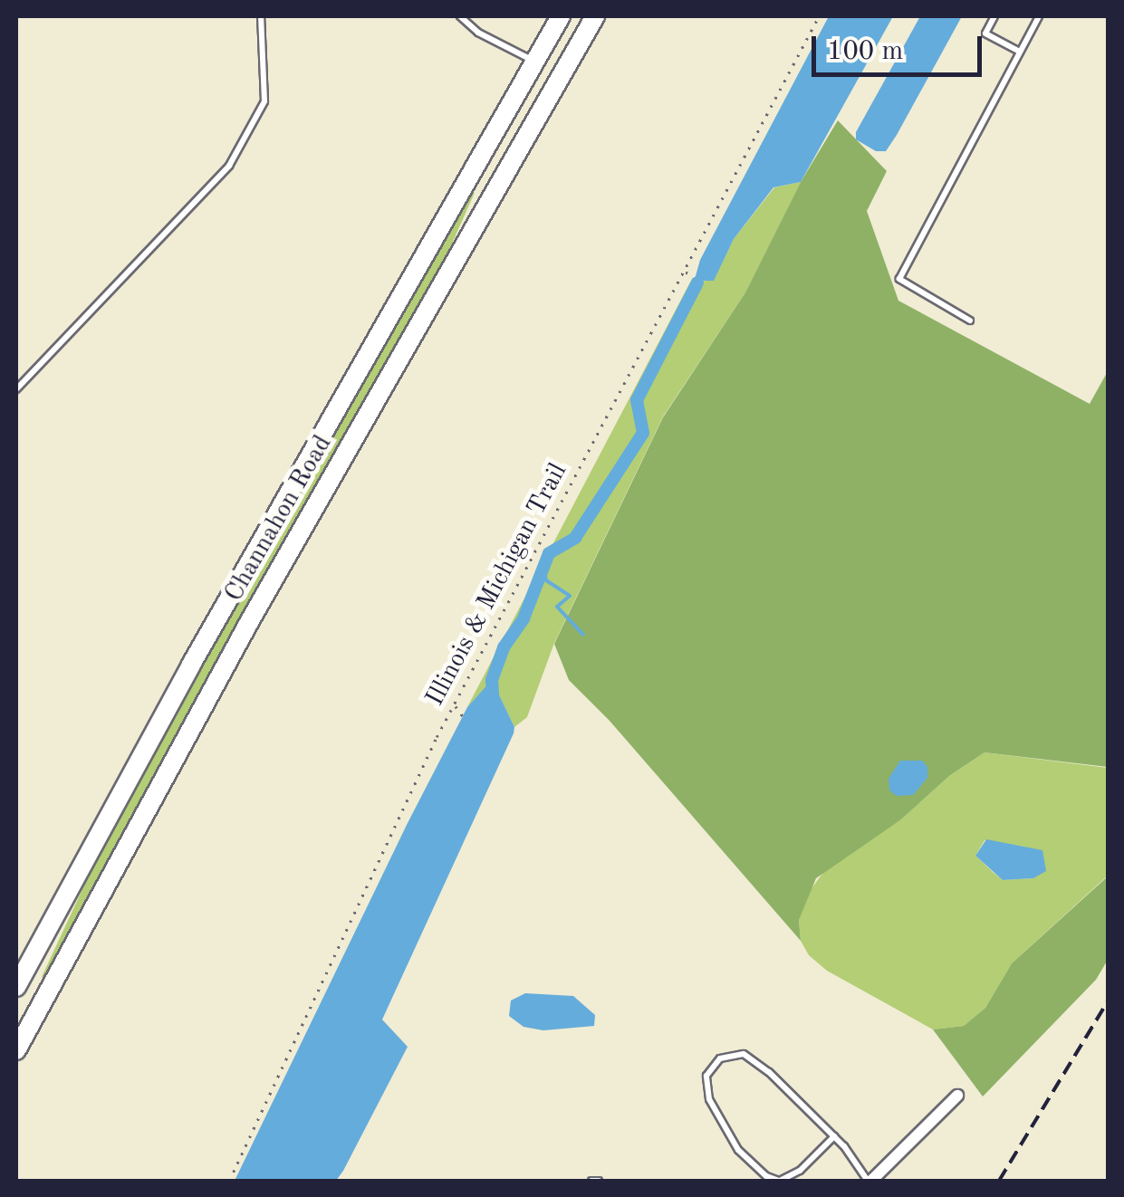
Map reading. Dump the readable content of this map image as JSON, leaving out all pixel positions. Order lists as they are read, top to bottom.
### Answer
{
  "streets": {
    "main road": ["Channahon Road"],
    "path": ["Illinois & Michigan Trail"]
  },
  "scale_bar": "100 m"
}
